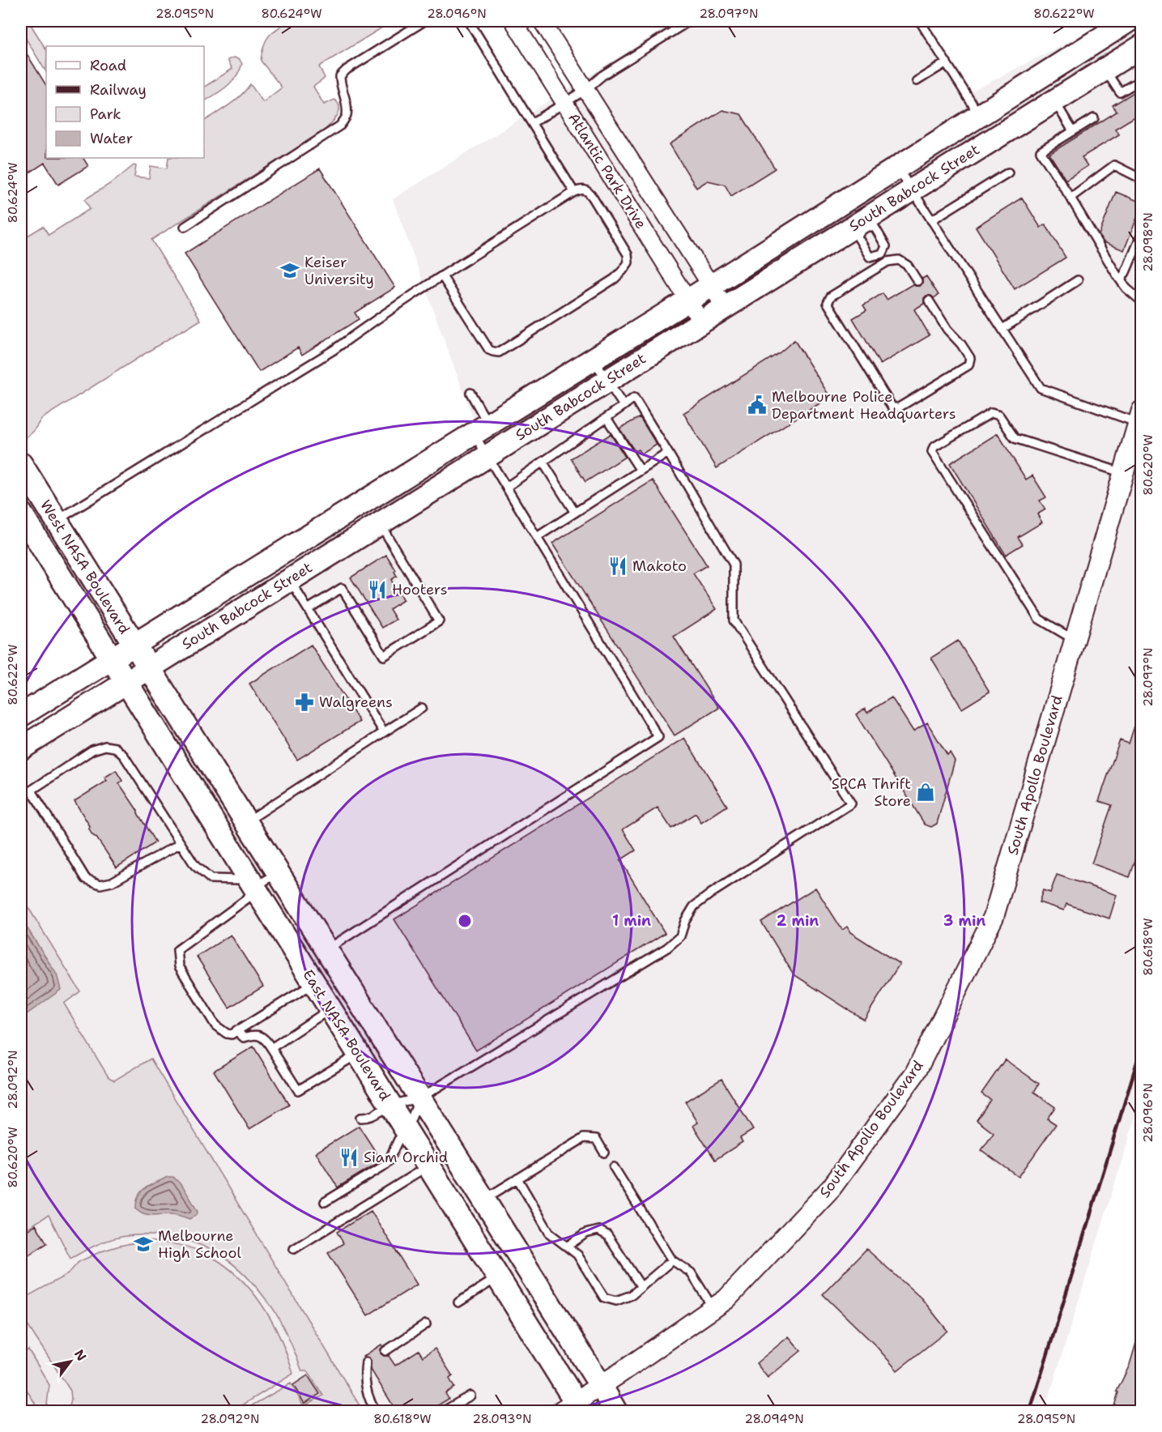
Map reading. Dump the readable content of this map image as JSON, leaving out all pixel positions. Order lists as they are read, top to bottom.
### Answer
{
  "streets": {
    "main road": ["South Babcock Street", "West NASA Boulevard", "East NASA Boulevard"],
    "street": ["Atlantic Park Drive", "South Apollo Boulevard"]
  },
  "crossings": [
    ["Atlantic Park Drive", "South Babcock Street"],
    ["South Babcock Street", "West NASA Boulevard"],
    ["South Babcock Street", "East NASA Boulevard"],
    ["West NASA Boulevard", "East NASA Boulevard"],
    ["South Apollo Boulevard", "East NASA Boulevard"]
  ],
  "places": {
    "school or university": ["Keiser University", "Melbourne High School"],
    "public building": ["Melbourne Police Department Headquarters"],
    "restaurant": ["Makoto", "Hooters", "Siam Orchid"],
    "pharmacy": ["Walgreens"],
    "shop": ["SPCA Thrift Store"]
  },
  "legend": [
    "Road",
    "Railway",
    "Park",
    "Water"
  ],
  "north": "top right",
  "coordinates": [
    "28.095°N",
    "80.624°W",
    "28.096°N",
    "28.097°N",
    "80.622°W",
    "28.098°N",
    "80.620°W",
    "80.618°W",
    "28.092°N",
    "28.093°N",
    "28.094°N"
  ],
  "rings": ["1 min", "2 min", "3 min"]
}
